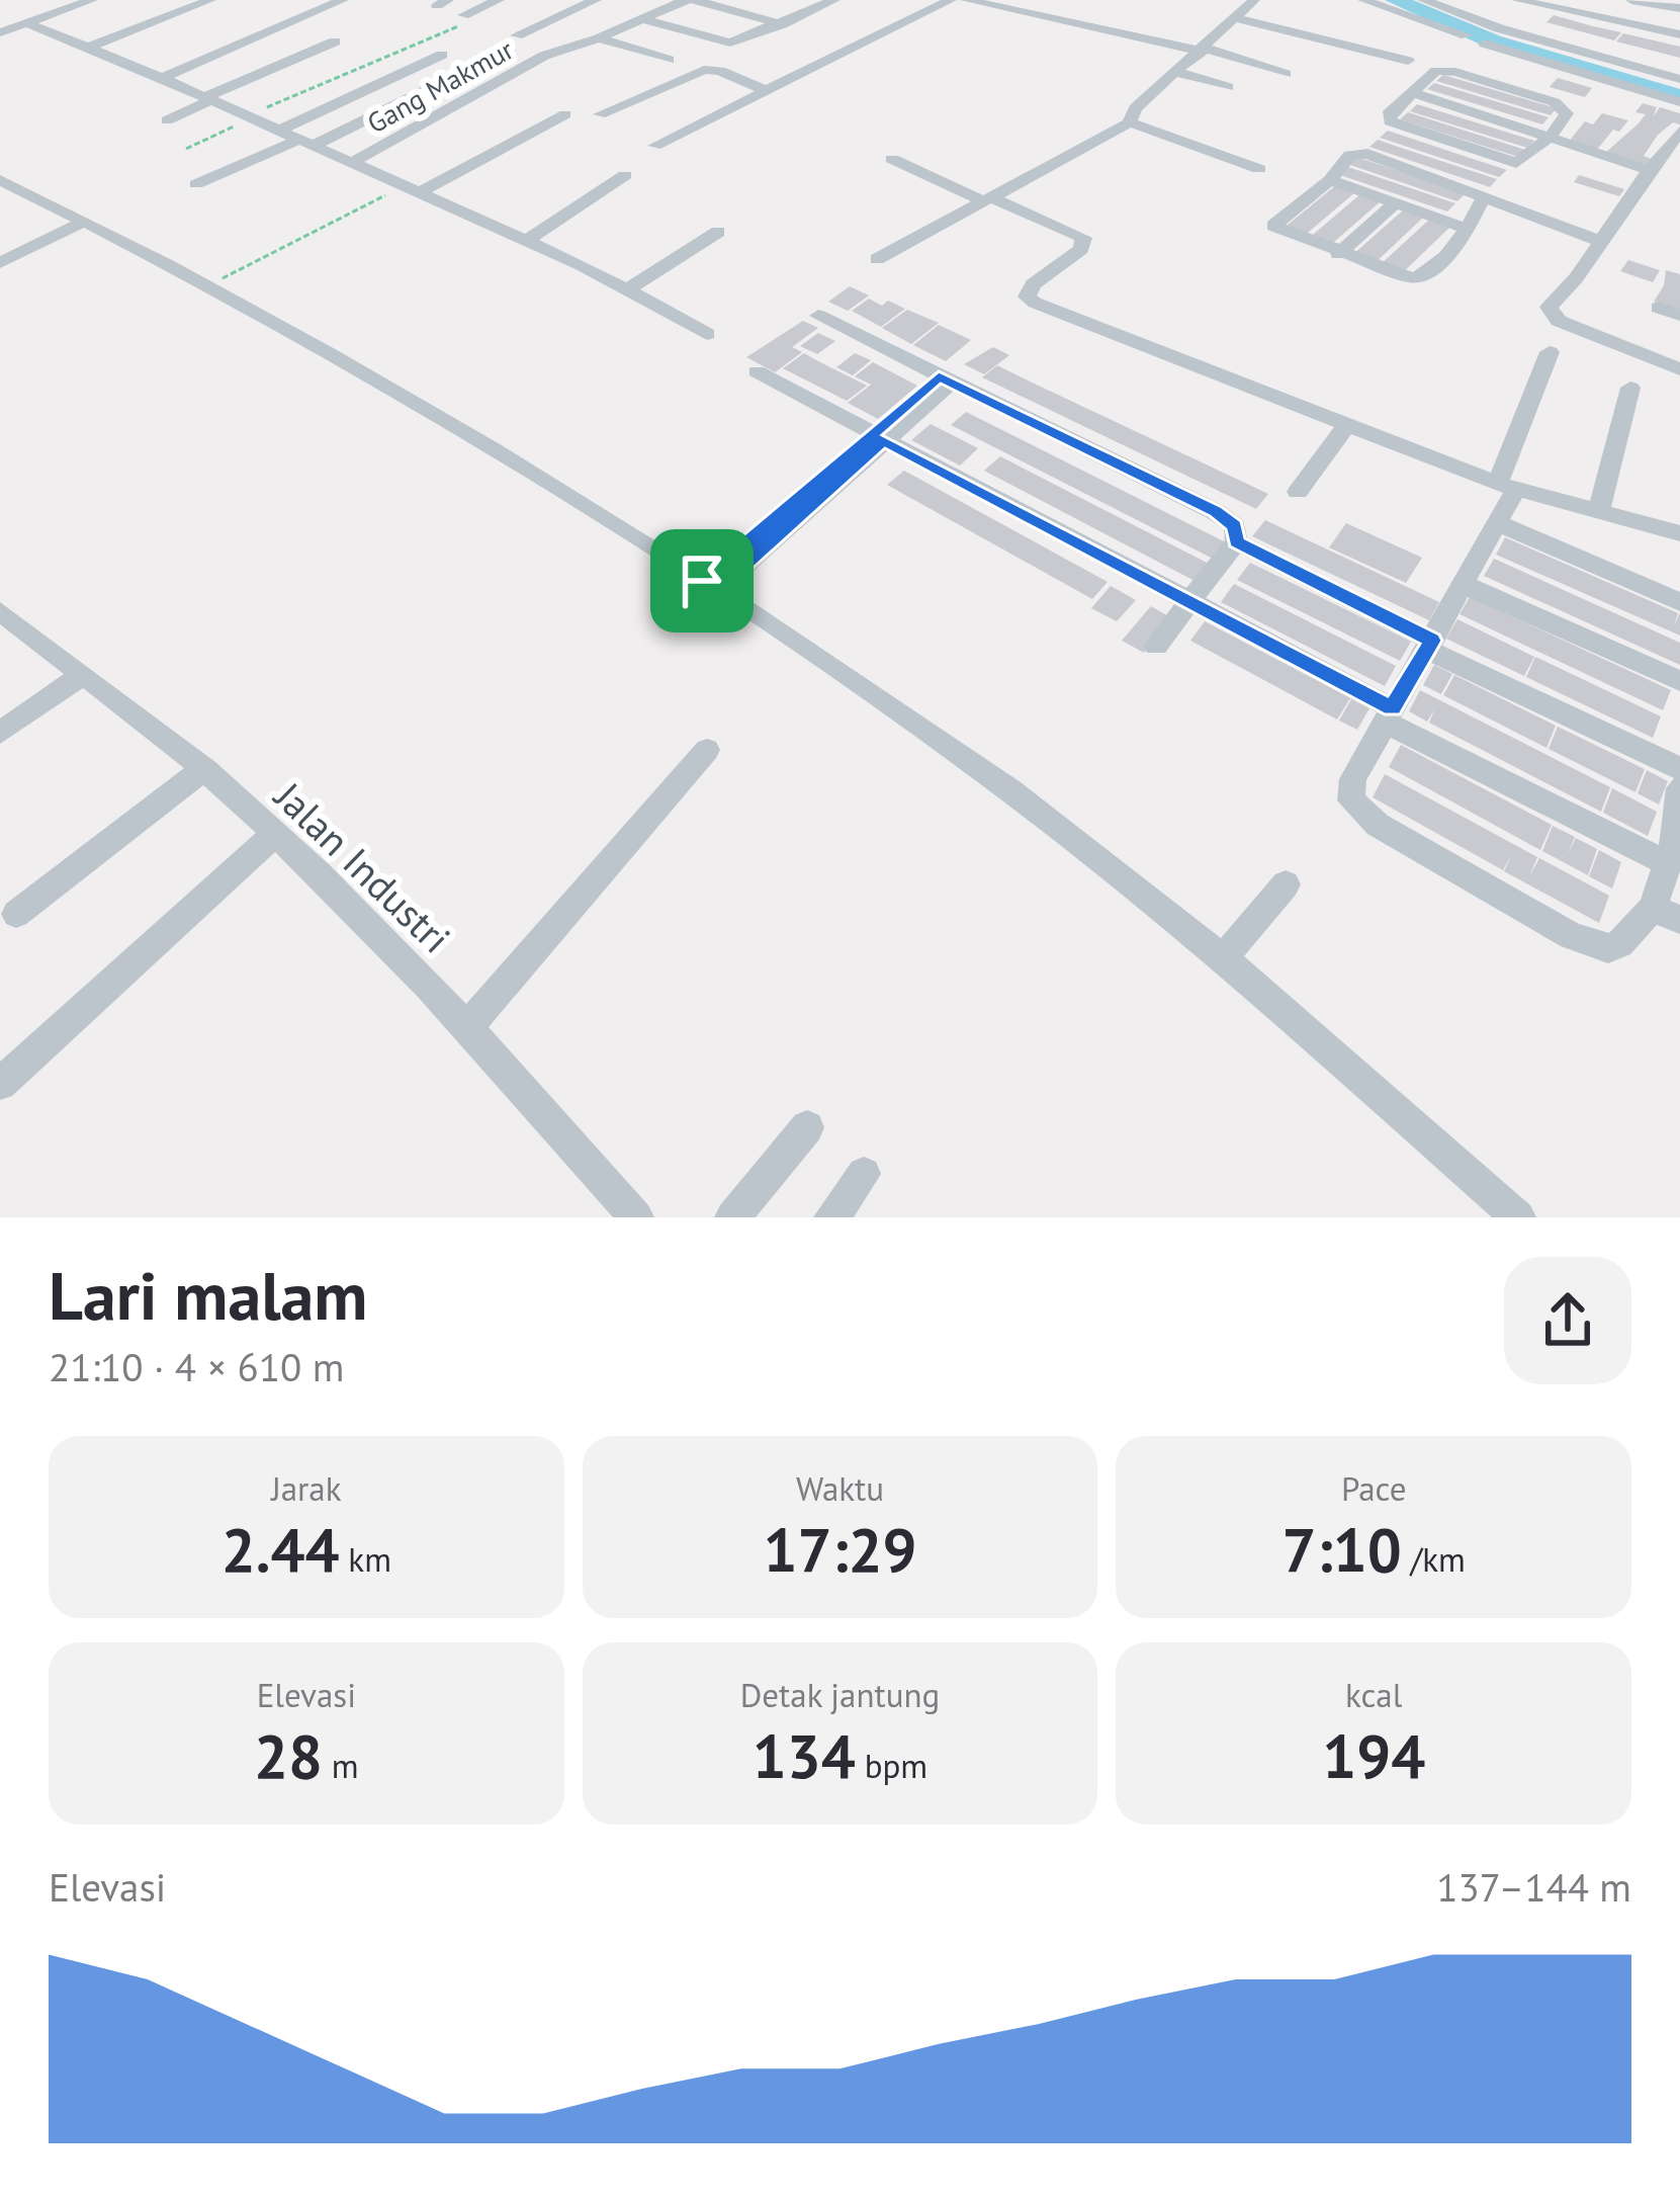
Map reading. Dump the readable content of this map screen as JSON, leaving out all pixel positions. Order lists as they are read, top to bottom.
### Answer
{
  "streets": {
    "street": ["Gang Makmur", "Jalan Industri"]
  },
  "page": {
    "heading": ["Lari malam", "21:10 · 4 × 610 m"],
    "stats": [
      ["Jarak", "2.44 km"],
      ["Waktu", "17:29"],
      ["Pace", "7:10 /km"],
      ["Elevasi", "28 m"],
      ["Detak jantung", "134 bpm"],
      ["kcal", "194"]
    ],
    "chart": ["Elevasi", "137–144 m"]
  }
}
